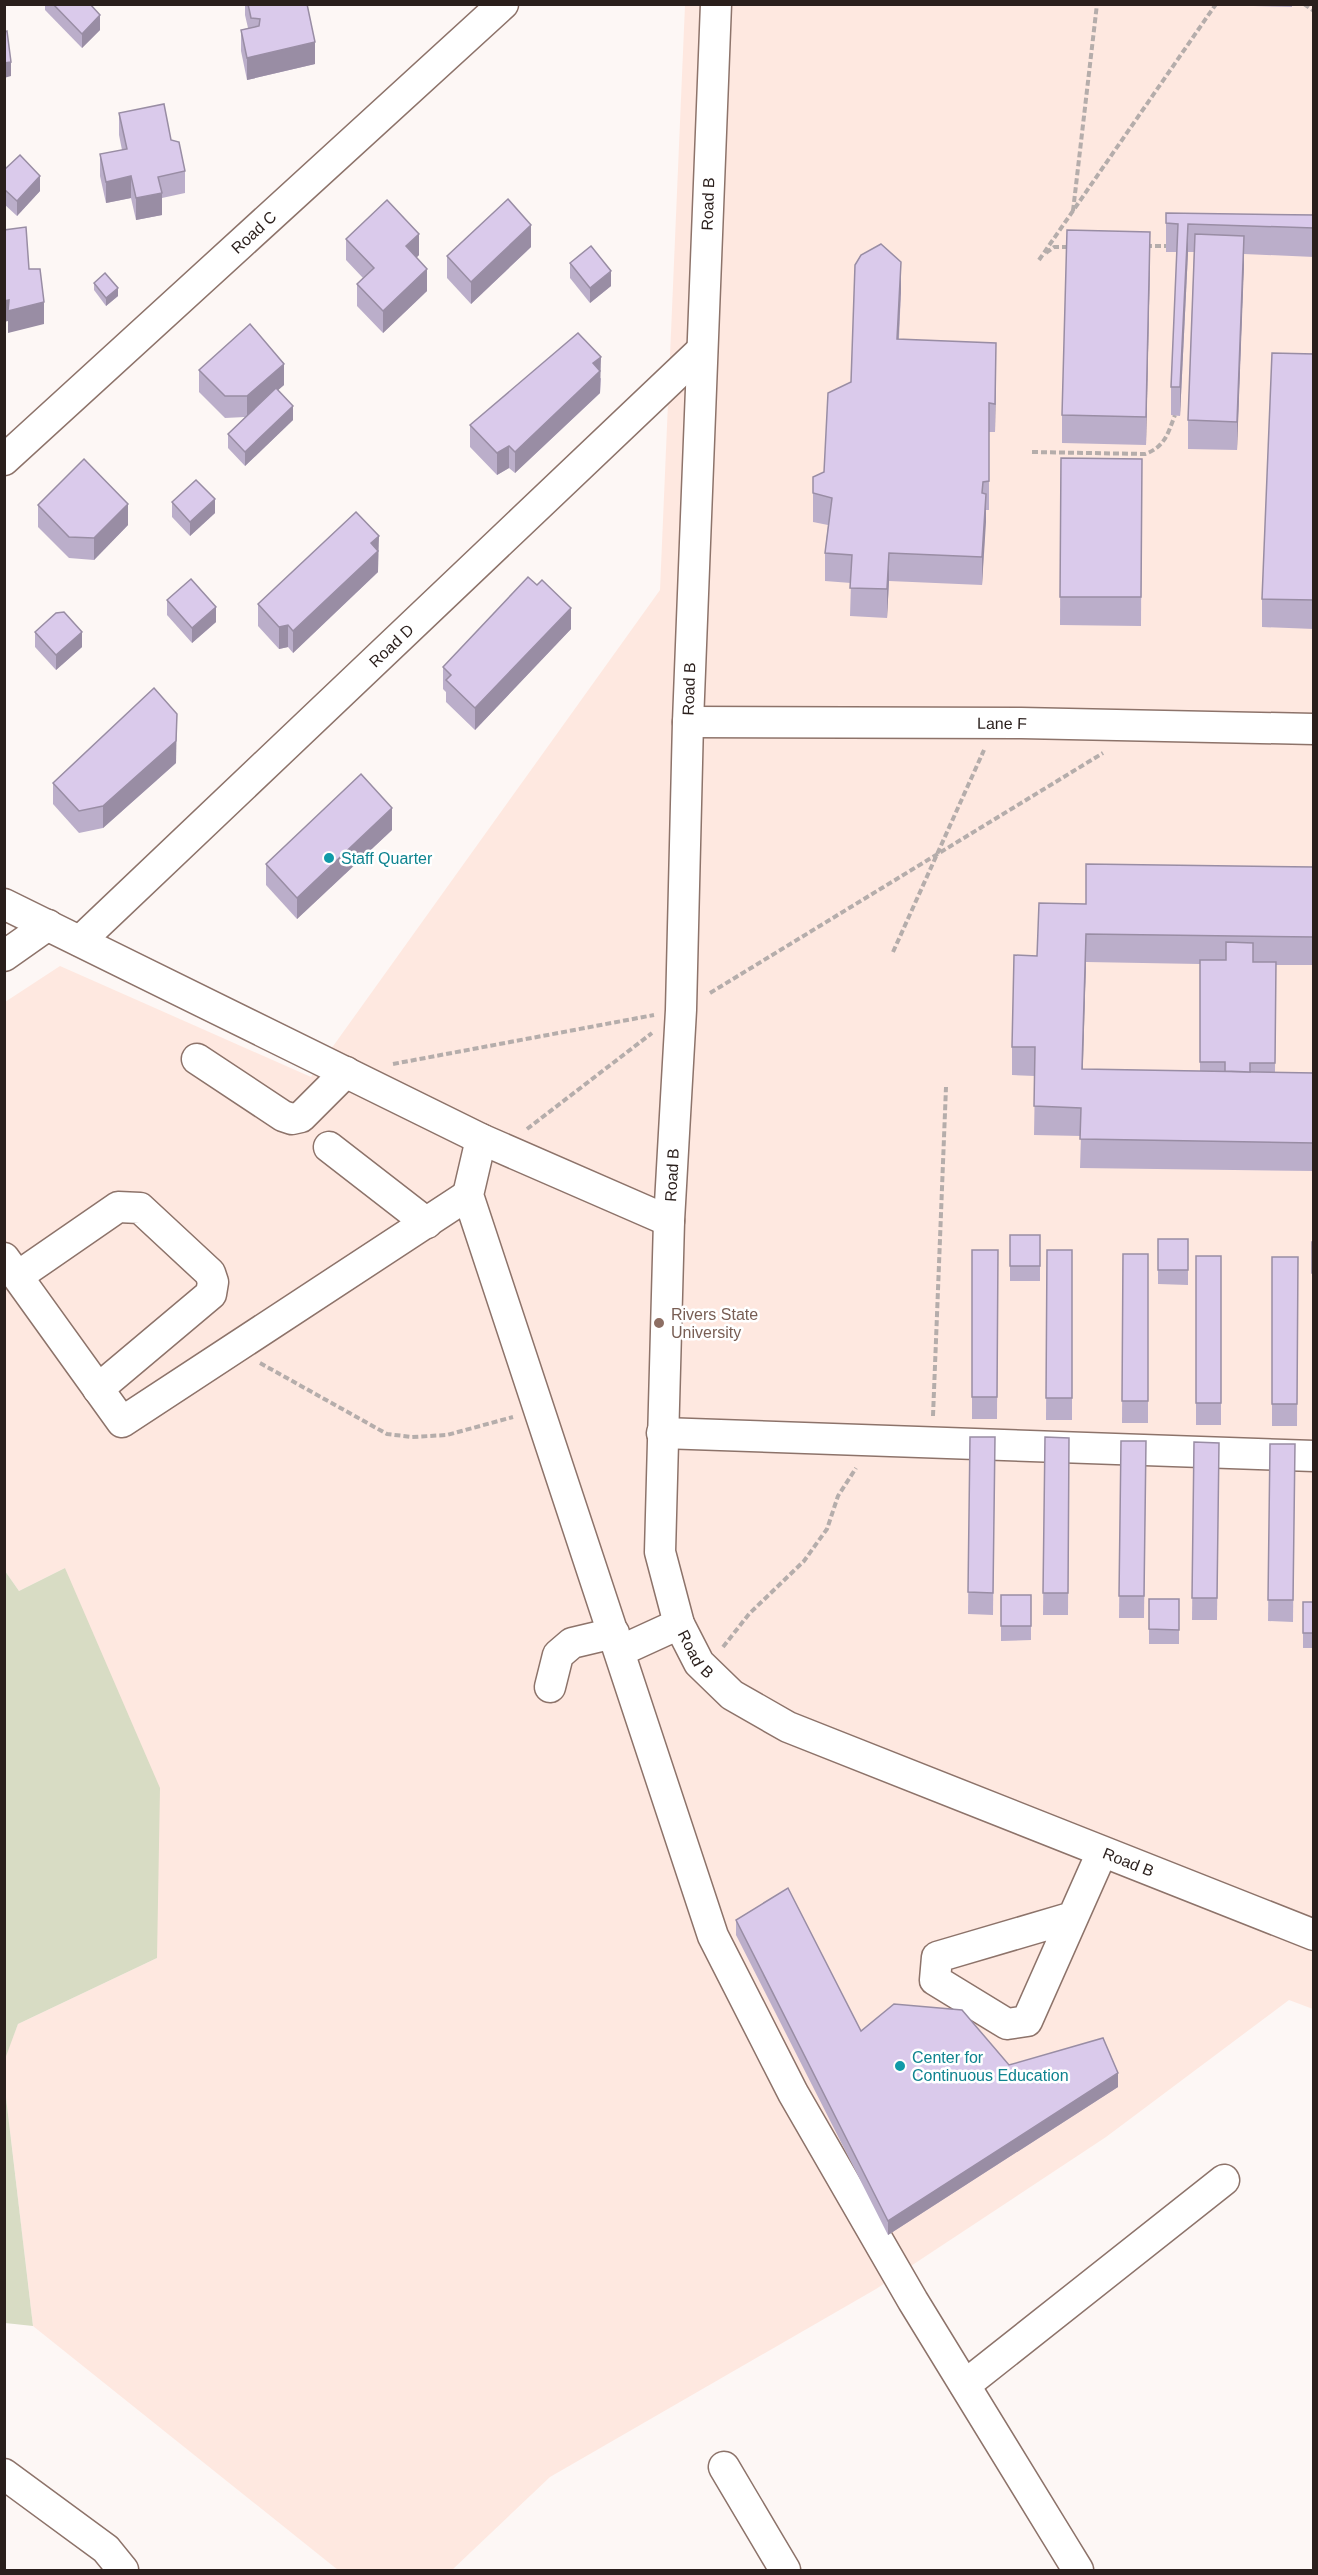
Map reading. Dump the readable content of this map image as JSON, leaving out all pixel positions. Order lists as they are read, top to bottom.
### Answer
{
  "streets": {
    "street": [
      "Road B",
      "Road C",
      "Road D",
      "Lane F"
    ]
  },
  "crossings": [
    ["Road B", "Road D"],
    ["Road B", "Lane F"]
  ],
  "places": ["Staff Quarter", "Rivers State University", "Center for Continuous Education"]
}
